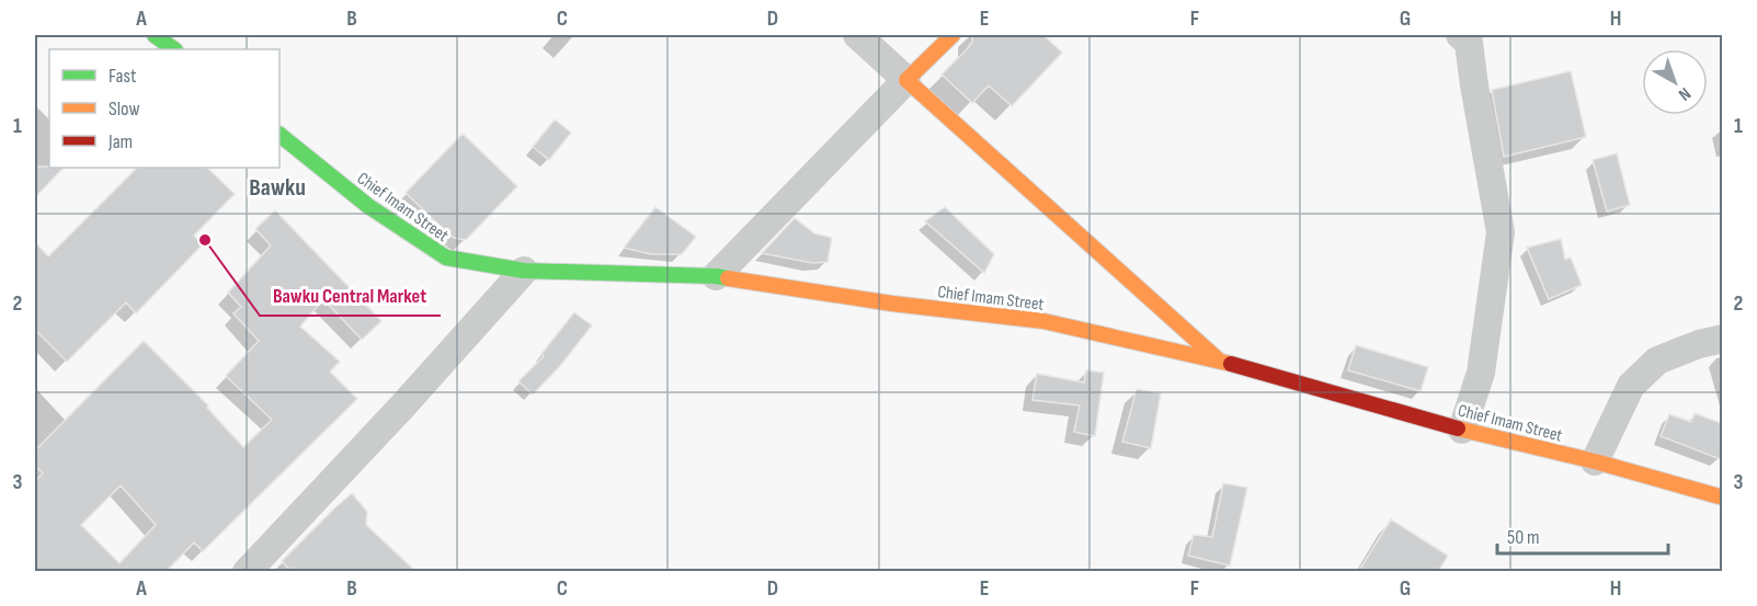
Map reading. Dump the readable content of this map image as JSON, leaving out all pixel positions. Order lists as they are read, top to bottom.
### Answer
{
  "streets": {
    "street": ["Chief Imam Street"]
  },
  "districts": ["Bawku"],
  "places": ["Bawku Central Market"],
  "legend": ["Fast", "Slow", "Jam"],
  "scale_bar": "50 m",
  "north": "bottom right",
  "grid": {
    "columns": [
      "A",
      "B",
      "C",
      "D",
      "E",
      "F",
      "G",
      "H"
    ],
    "rows": ["1", "2", "3"]
  }
}
